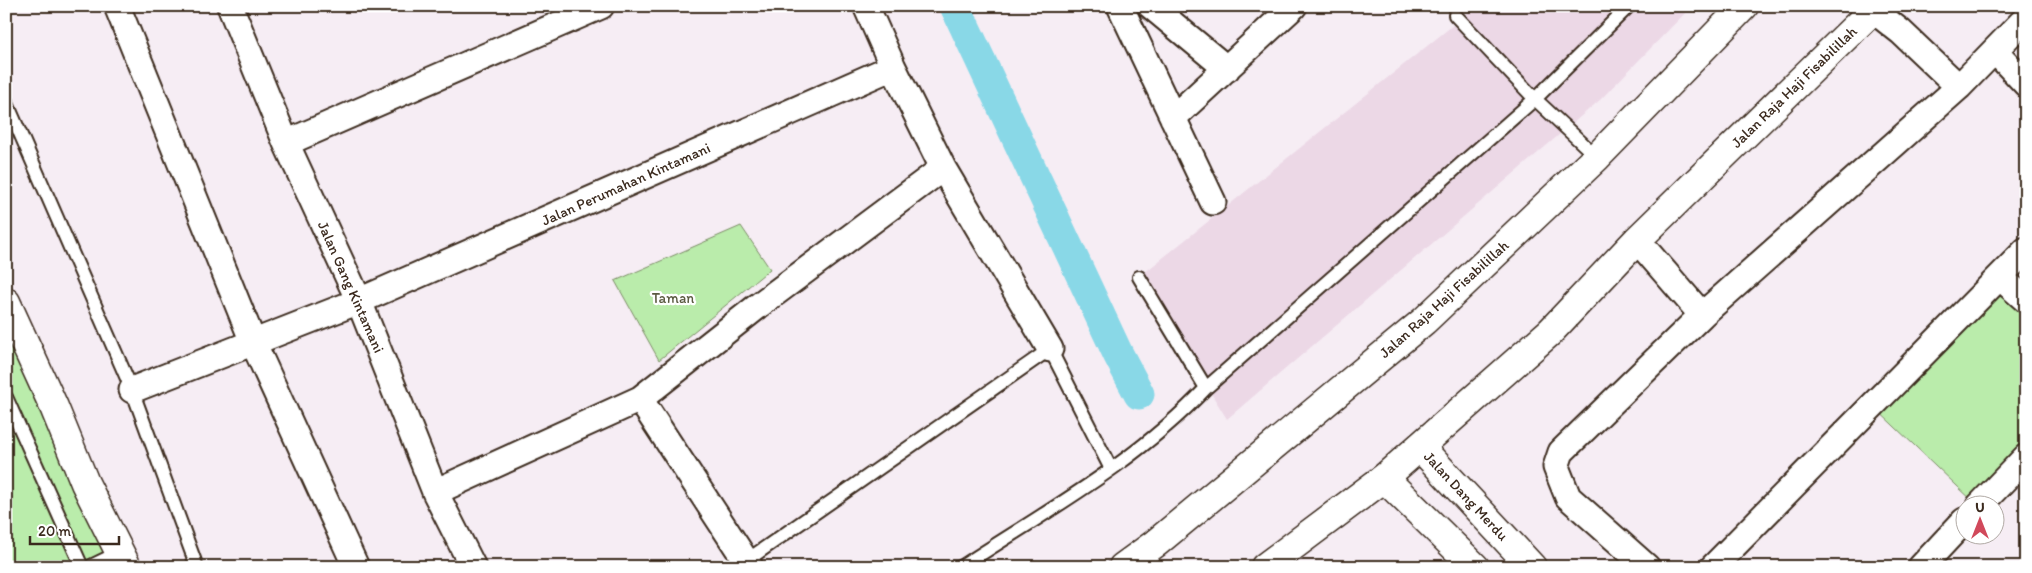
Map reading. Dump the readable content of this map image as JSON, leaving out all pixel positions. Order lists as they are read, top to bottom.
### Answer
{
  "streets": {
    "main road": ["Jalan Raja Haji Fisabilillah", "Jalan Dang Merdu"],
    "street": ["Jalan Perumahan Kintamani", "Jalan Gang Kintamani"]
  },
  "crossings": [
    ["Jalan Raja Haji Fisabilillah", "Jalan Dang Merdu"],
    ["Jalan Perumahan Kintamani", "Jalan Gang Kintamani"]
  ],
  "parks": ["Taman"],
  "scale_bar": "20 m",
  "north": "top"
}
